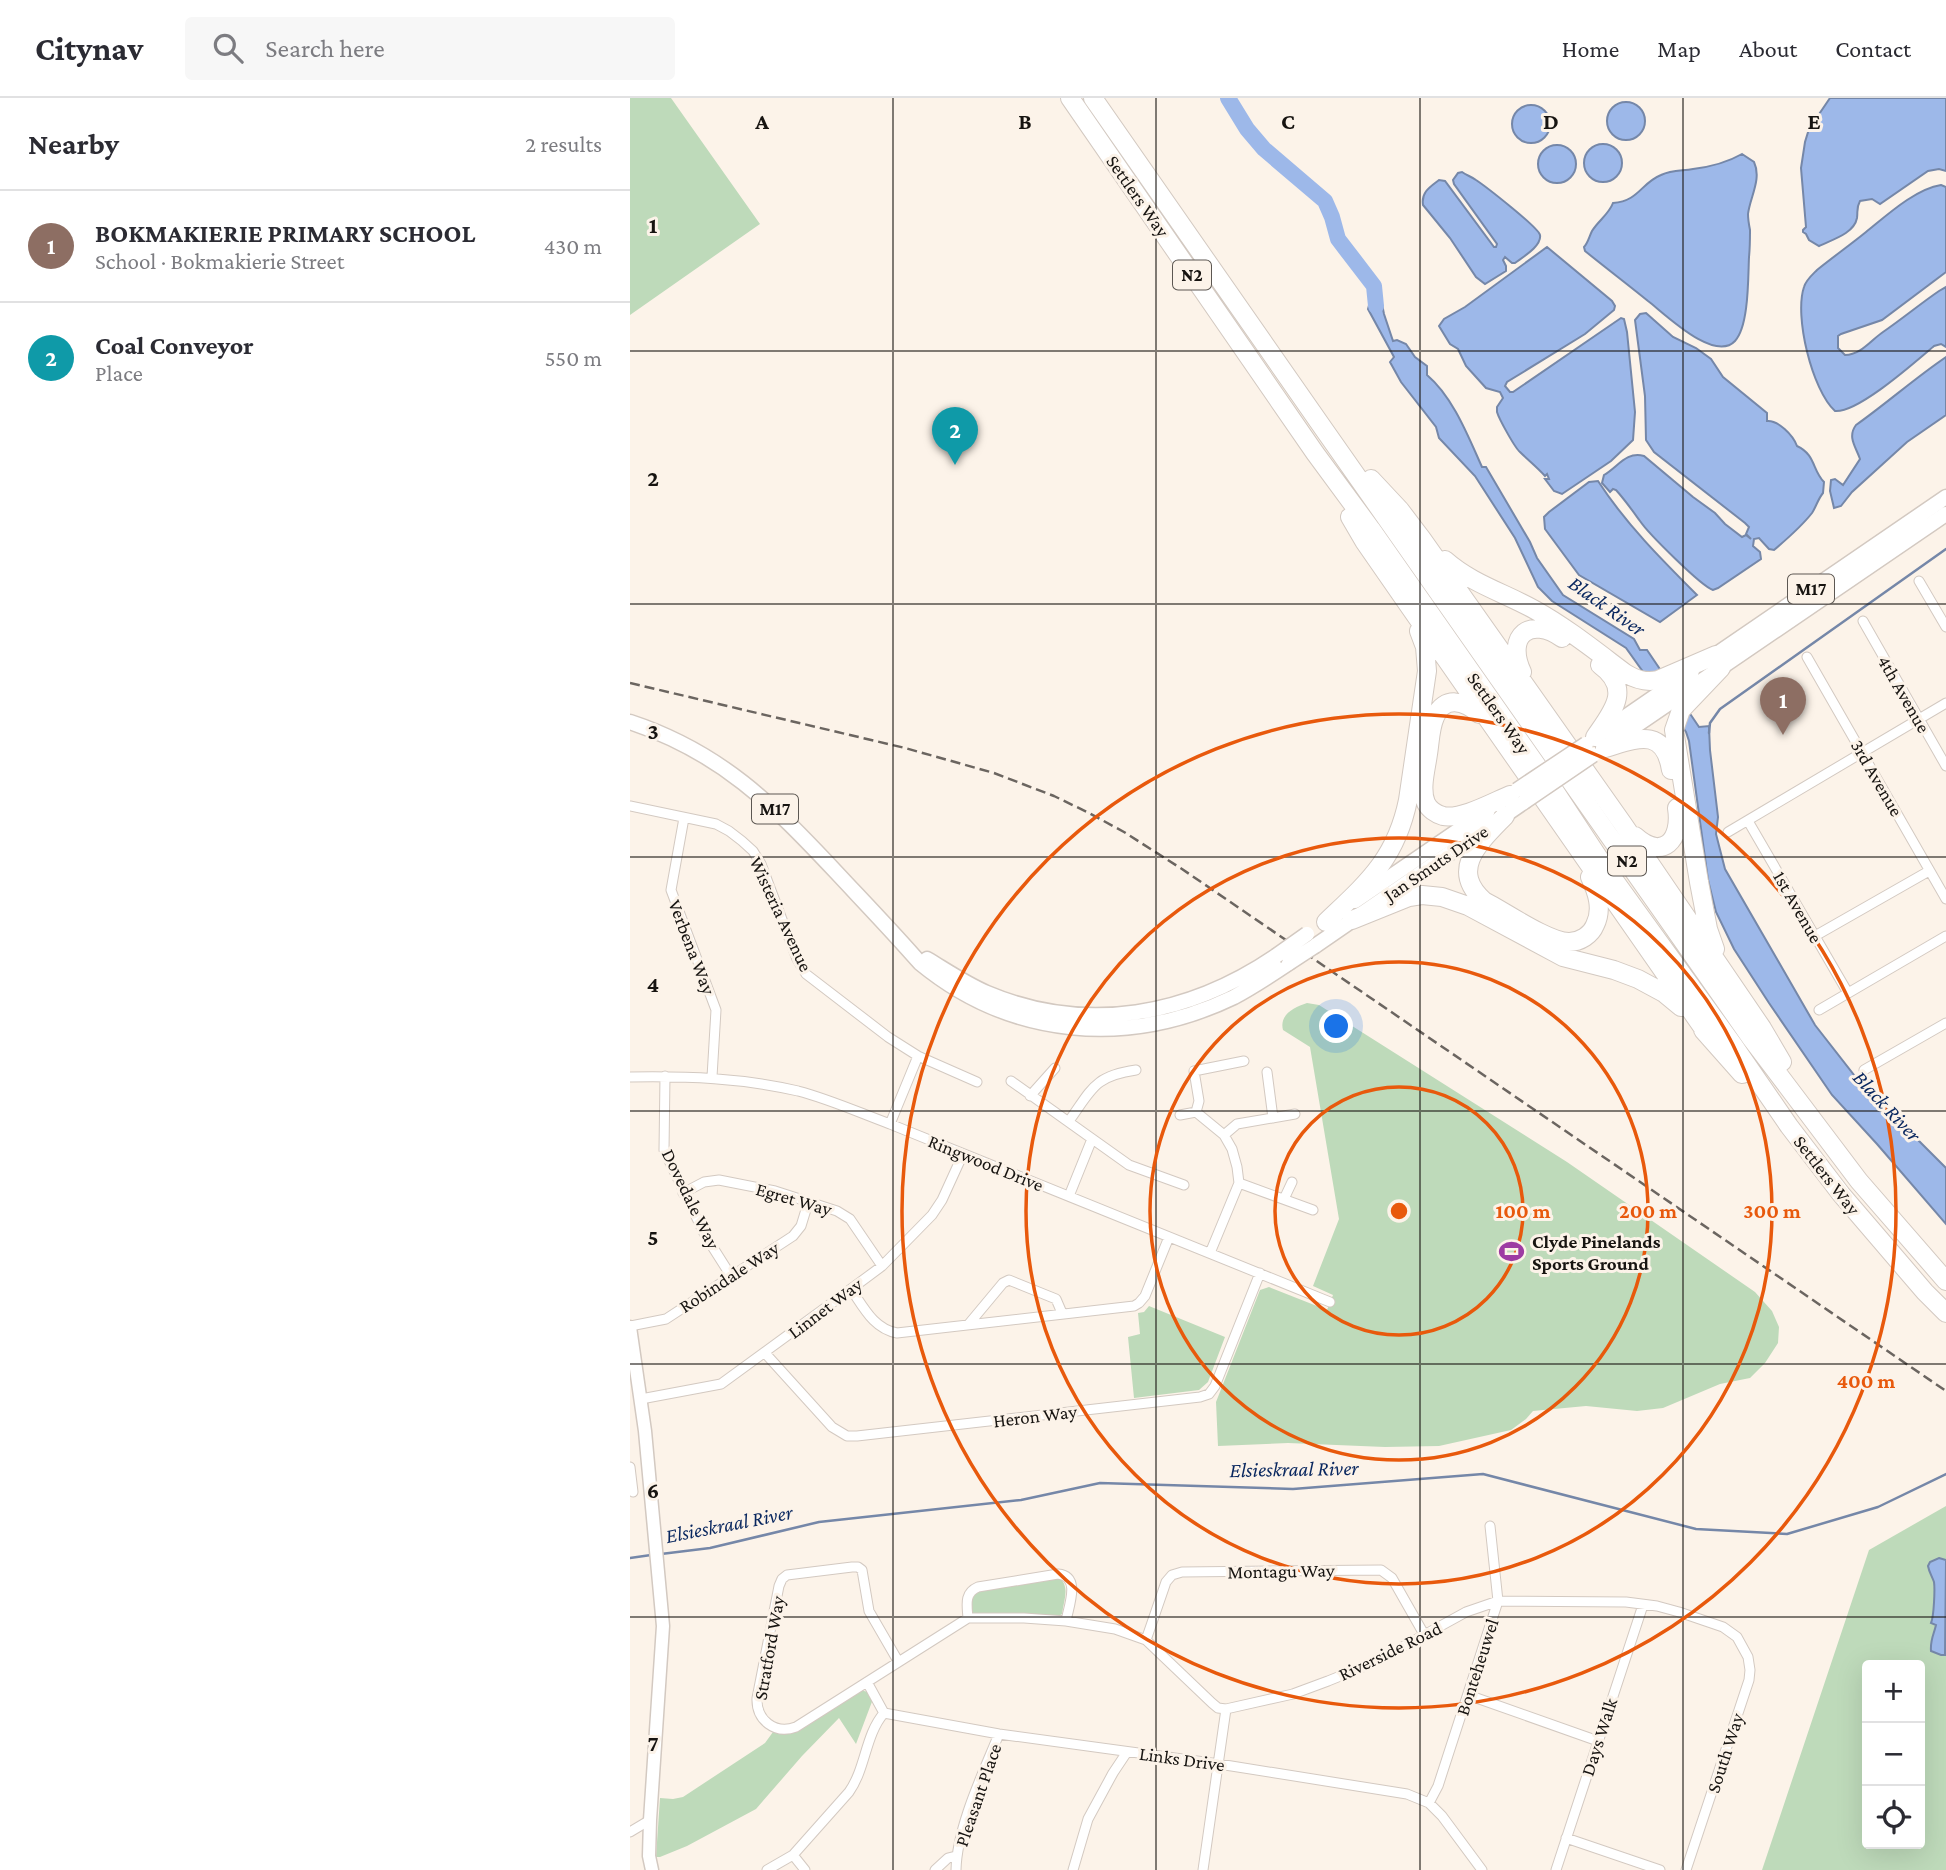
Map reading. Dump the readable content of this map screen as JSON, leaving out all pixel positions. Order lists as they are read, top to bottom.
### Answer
{
  "streets": {
    "highway": ["Settlers Way", "N2"],
    "main road": ["M17", "Jan Smuts Drive"],
    "street": [
      "4th Avenue",
      "3rd Avenue",
      "1st Avenue",
      "Wisteria Avenue",
      "Verbena Way",
      "Ringwood Drive",
      "Dovedale Way",
      "Egret Way",
      "Robindale Way",
      "Linnet Way",
      "Heron Way",
      "Montagu Way",
      "Stratford Way",
      "Riverside Road",
      "Bonteheuwel",
      "Days Walk",
      "South Way",
      "Links Drive",
      "Pleasant Place"
    ]
  },
  "crossings": [
    ["Wisteria Avenue", "Verbena Way"],
    ["Verbena Way", "Ringwood Drive"],
    ["Ringwood Drive", "Dovedale Way"],
    ["Ringwood Drive", "Linnet Way"],
    ["Ringwood Drive", "Heron Way"],
    ["Dovedale Way", "Egret Way"],
    ["Dovedale Way", "Robindale Way"],
    ["Egret Way", "Robindale Way"],
    ["Egret Way", "Linnet Way"],
    ["Linnet Way", "Heron Way"],
    ["Montagu Way", "Riverside Road"],
    ["Riverside Road", "Bonteheuwel"],
    ["Riverside Road", "Days Walk"],
    ["Riverside Road", "South Way"],
    ["Bonteheuwel", "Links Drive"],
    ["Links Drive", "Pleasant Place"]
  ],
  "water": ["Black River", "Elsieskraal River"],
  "places": {
    "sports": ["Clyde Pinelands Sports Ground"]
  },
  "page": {
    "header": "Citynav",
    "search": "Search here",
    "nav": [
      "Home",
      "Map",
      "About",
      "Contact"
    ],
    "heading": ["Nearby", "2 results"],
    "list": [
      {
        "mark": "1",
        "name": "BOKMAKIERIE PRIMARY SCHOOL",
        "note": "School · Bokmakierie Street",
        "value": "430 m"
      },
      {
        "mark": "2",
        "name": "Coal Conveyor",
        "note": "Place",
        "value": "550 m"
      }
    ],
    "pins": ["2", "1"],
    "map_buttons": ["+", "−"]
  },
  "grid": {
    "columns": [
      "A",
      "B",
      "C",
      "D",
      "E"
    ],
    "rows": [
      "1",
      "2",
      "3",
      "4",
      "5",
      "6",
      "7"
    ]
  },
  "rings": [
    "100 m",
    "200 m",
    "300 m",
    "400 m"
  ]
}
